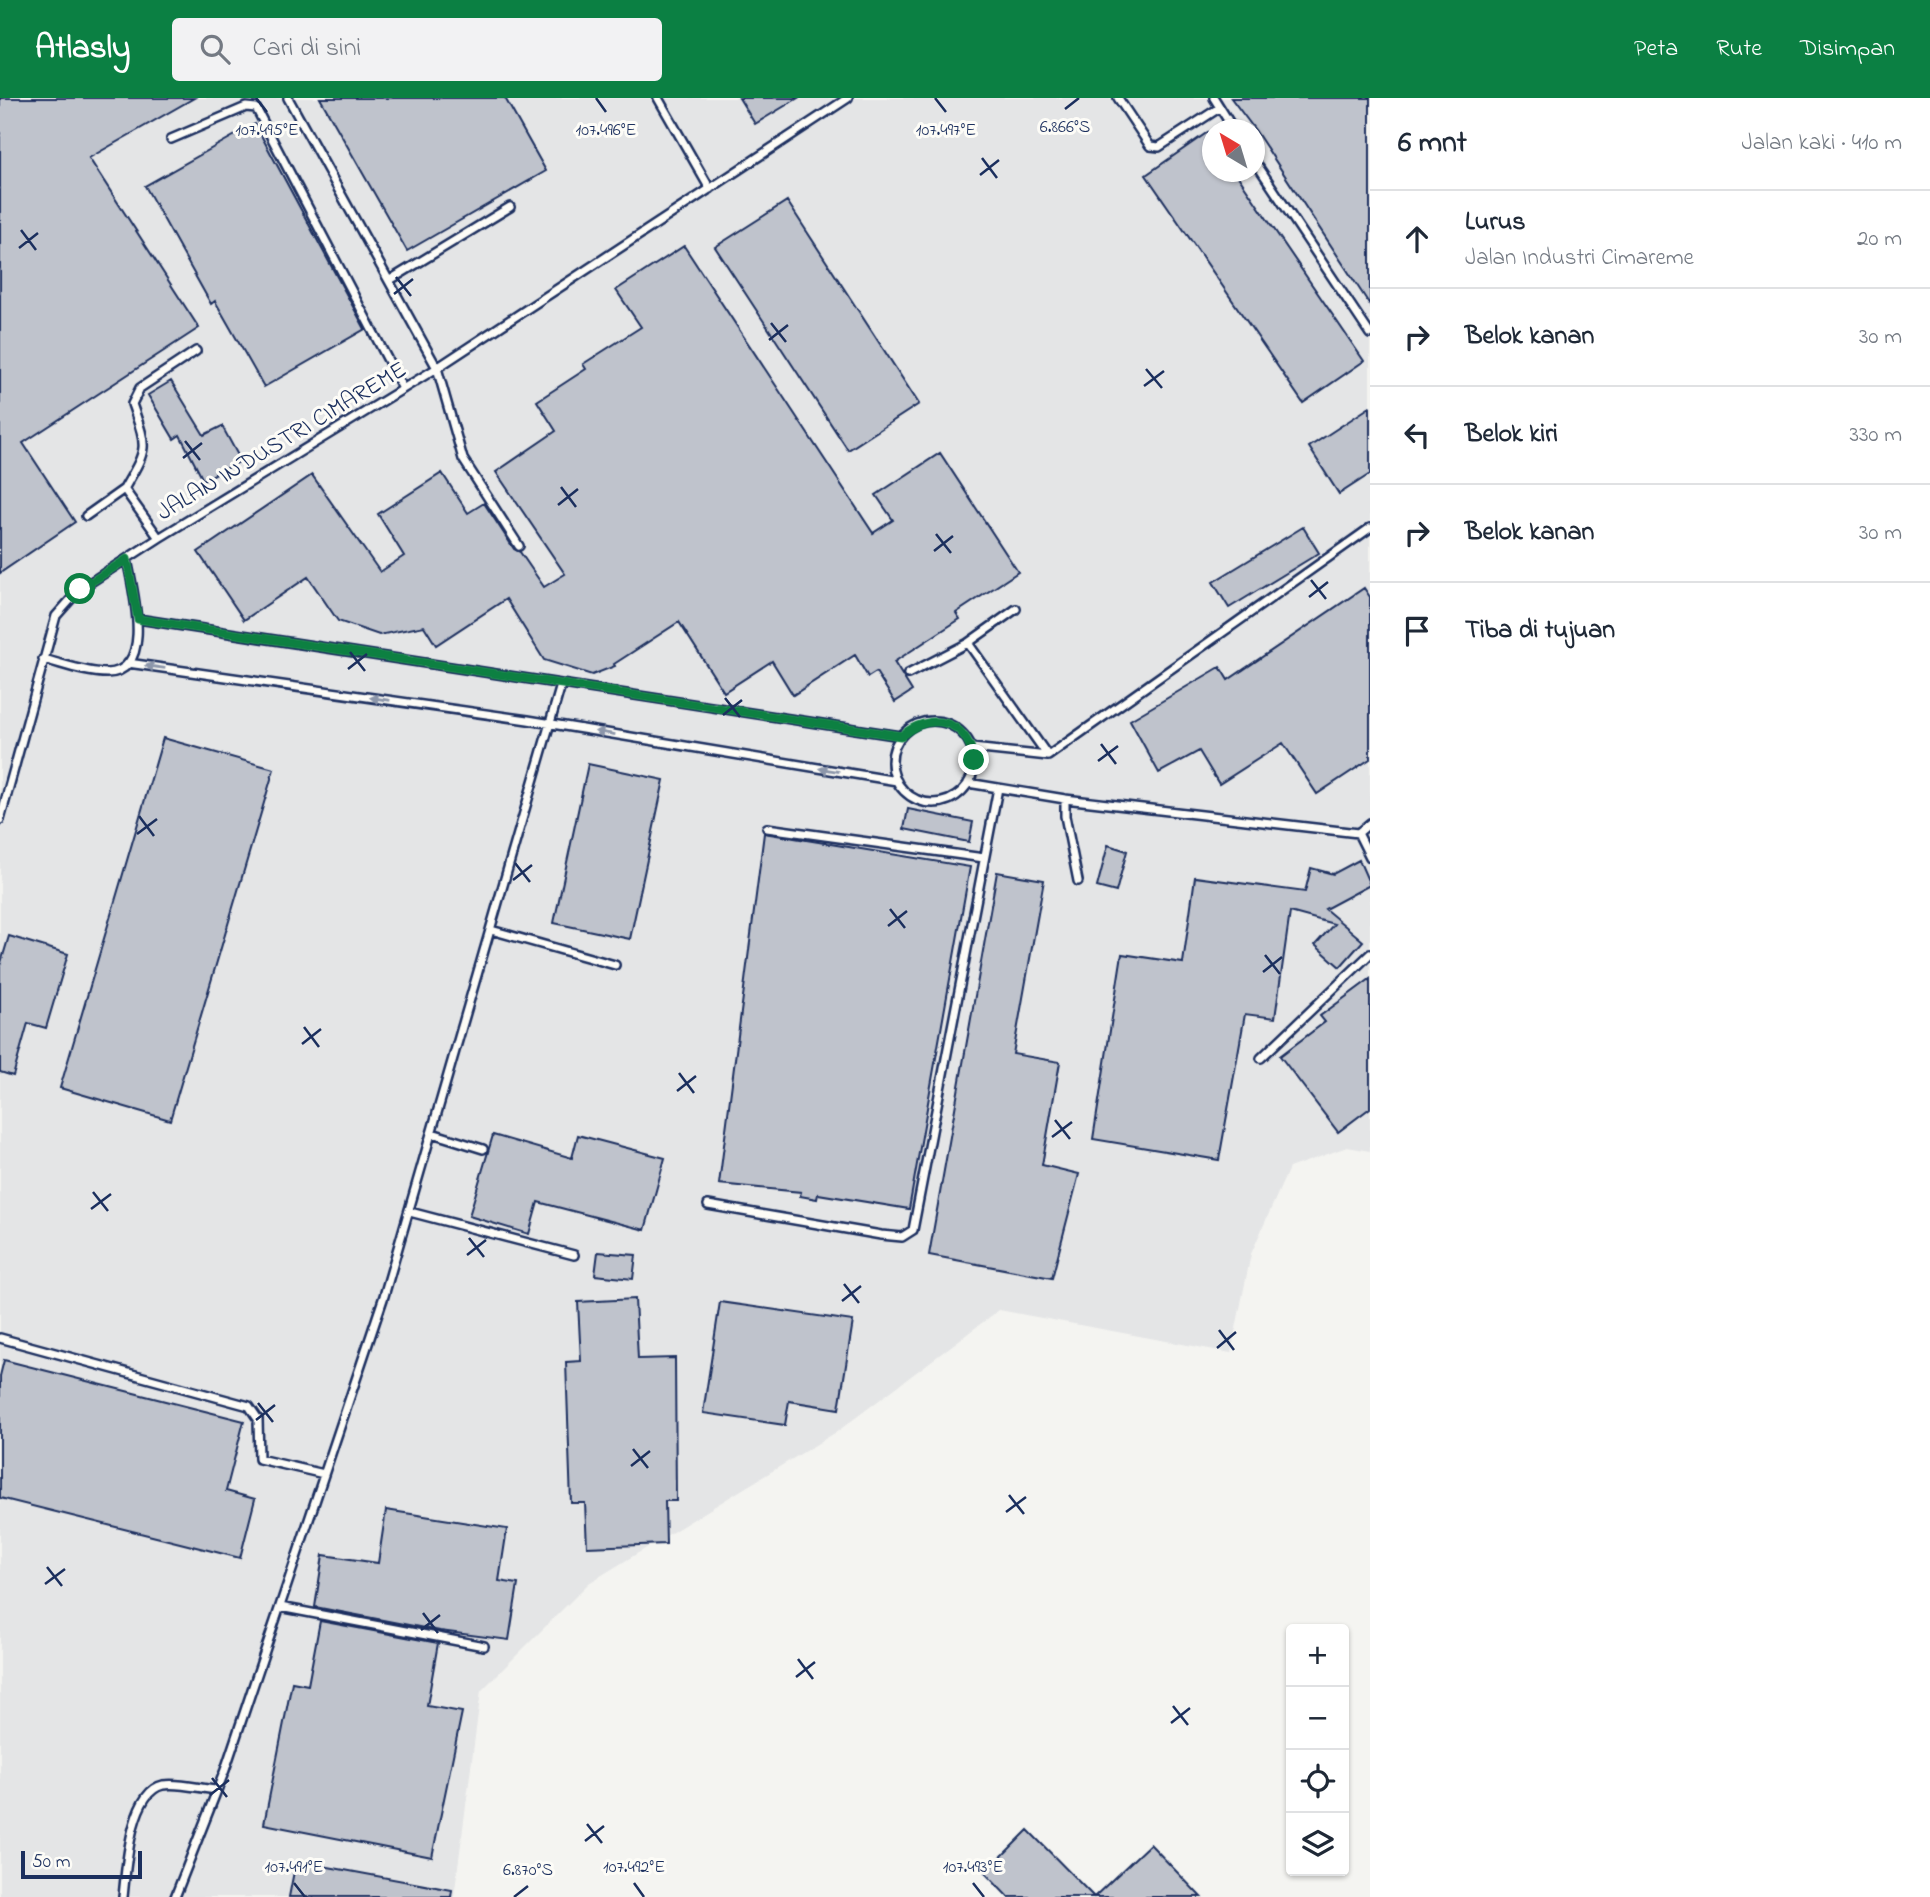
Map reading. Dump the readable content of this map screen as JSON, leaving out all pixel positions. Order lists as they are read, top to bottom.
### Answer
{
  "streets": {
    "lane": ["JALAN INDUSTRI CIMAREME"]
  },
  "scale_bar": "50 m",
  "north": "top left",
  "page": {
    "header": "Atlasly",
    "search": "Cari di sini",
    "nav": ["Peta", "Rute", "Disimpan"],
    "heading": ["6 mnt", "Jalan kaki · 410 m"],
    "list": [
      ["Lurus", "Jalan Industri Cimareme", "20 m"],
      ["Belok kanan", "30 m"],
      ["Belok kiri", "330 m"],
      ["Belok kanan", "30 m"],
      "Tiba di tujuan"
    ],
    "map_buttons": ["+", "−"],
    "scale": "50 m"
  },
  "coordinates": [
    "6.866°S",
    "107.495°E",
    "107.496°E",
    "107.497°E",
    "107.491°E",
    "107.492°E",
    "107.493°E",
    "6.870°S"
  ]
}
